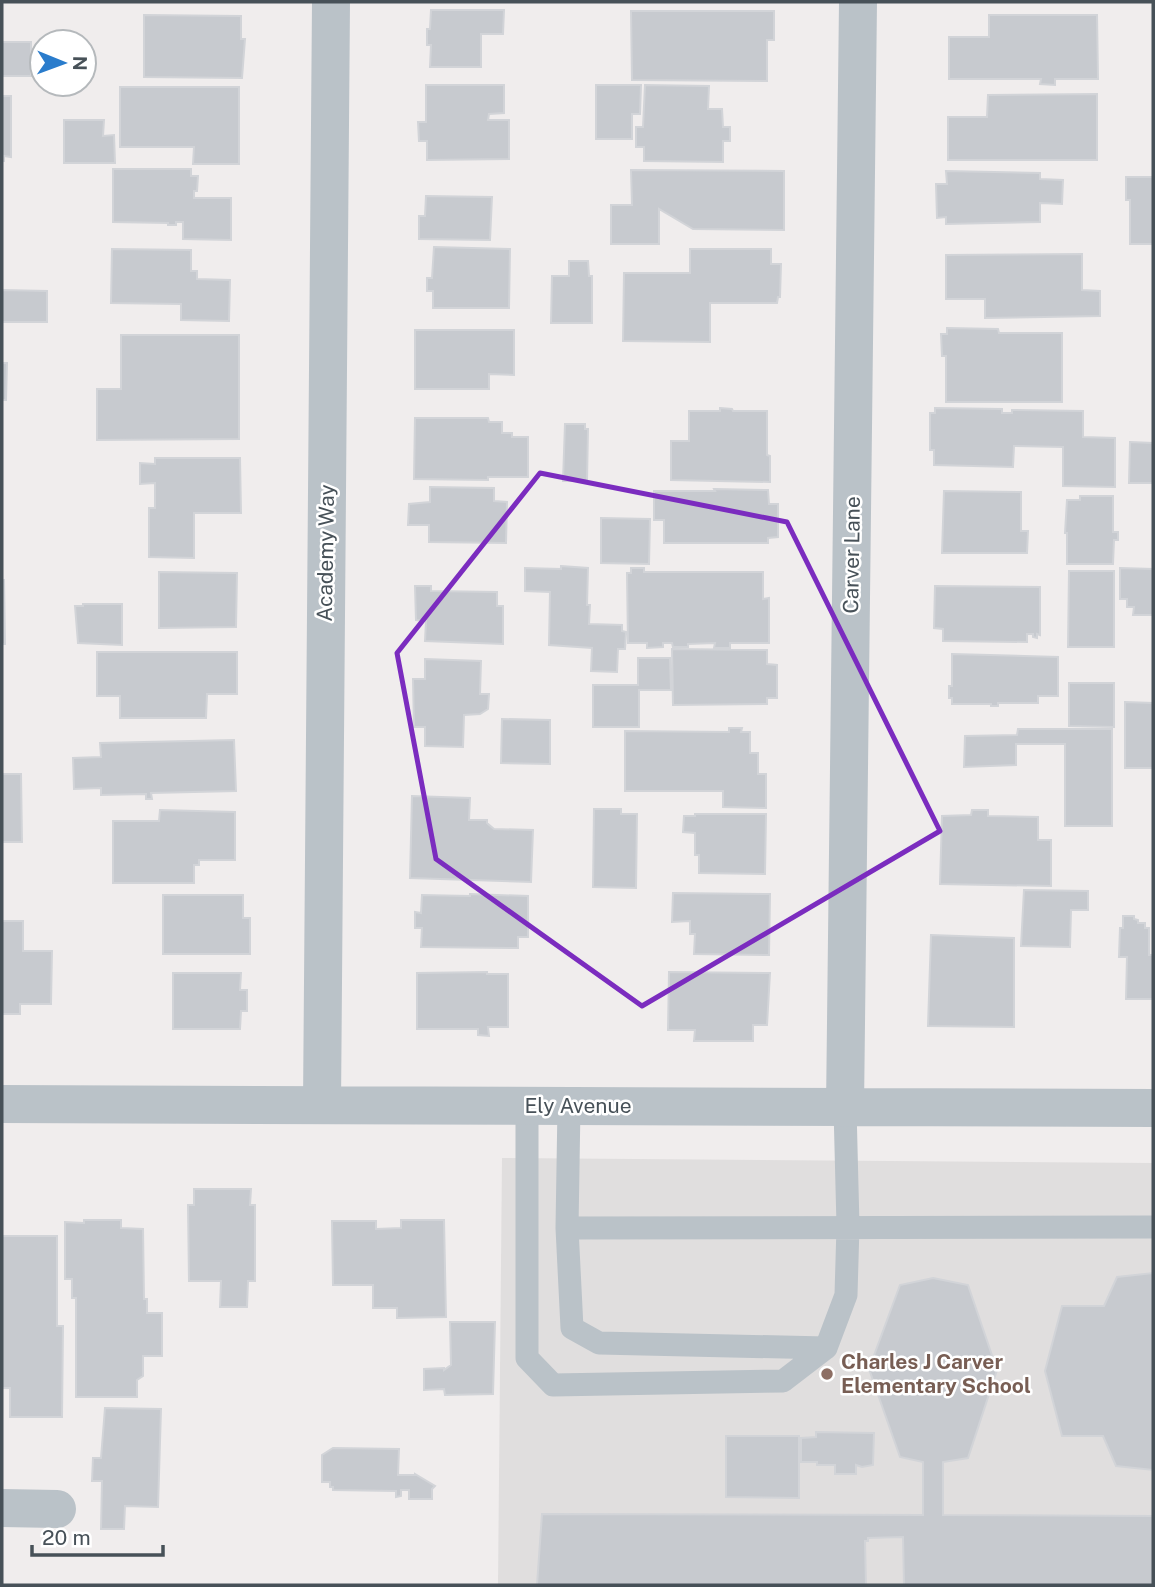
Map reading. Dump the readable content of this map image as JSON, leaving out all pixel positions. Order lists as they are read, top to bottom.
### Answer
{
  "streets": {
    "street": ["Academy Way", "Carver Lane", "Ely Avenue"]
  },
  "crossings": [
    ["Academy Way", "Ely Avenue"],
    ["Carver Lane", "Ely Avenue"]
  ],
  "places": ["Charles J Carver Elementary School"],
  "scale_bar": "20 m",
  "north": "right"
}
